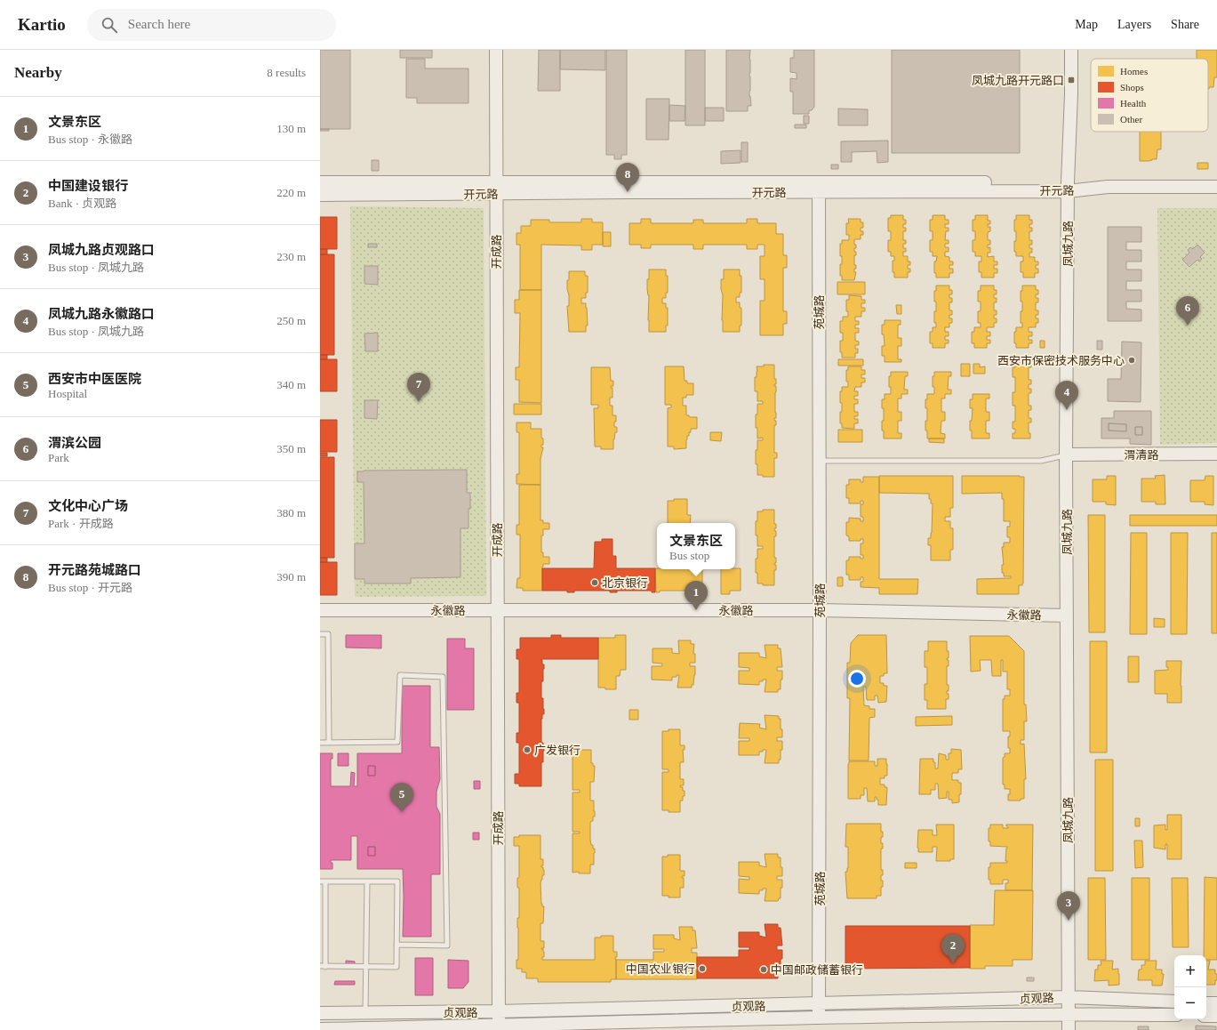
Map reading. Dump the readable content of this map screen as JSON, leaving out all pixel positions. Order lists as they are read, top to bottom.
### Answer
{
  "streets": {
    "street": [
      "开元路",
      "凤城九路",
      "开成路",
      "苑城路",
      "渭清路",
      "永徽路",
      "贞观路"
    ]
  },
  "crossings": [
    ["开元路", "凤城九路"],
    ["开元路", "开成路"],
    ["开元路", "苑城路"],
    ["凤城九路", "渭清路"],
    ["凤城九路", "永徽路"],
    ["凤城九路", "贞观路"],
    ["开成路", "永徽路"],
    ["开成路", "贞观路"],
    ["苑城路", "永徽路"],
    ["苑城路", "贞观路"]
  ],
  "places": {
    "transit": ["凤城九路开元路口"],
    "other": [
      "西安市保密技术服务中心",
      "北京银行",
      "广发银行",
      "中国农业银行",
      "中国邮政储蓄银行"
    ]
  },
  "legend": [
    "Homes",
    "Shops",
    "Health",
    "Other"
  ],
  "page": {
    "header": "Kartio",
    "search": "Search here",
    "nav": ["Map", "Layers", "Share"],
    "heading": ["Nearby", "8 results"],
    "list": [
      {
        "mark": "1",
        "name": "文景东区",
        "note": "Bus stop · 永徽路",
        "value": "130 m"
      },
      {
        "mark": "2",
        "name": "中国建设银行",
        "note": "Bank · 贞观路",
        "value": "220 m"
      },
      {
        "mark": "3",
        "name": "凤城九路贞观路口",
        "note": "Bus stop · 凤城九路",
        "value": "230 m"
      },
      {
        "mark": "4",
        "name": "凤城九路永徽路口",
        "note": "Bus stop · 凤城九路",
        "value": "250 m"
      },
      {
        "mark": "5",
        "name": "西安市中医医院",
        "note": "Hospital",
        "value": "340 m"
      },
      {
        "mark": "6",
        "name": "渭滨公园",
        "note": "Park",
        "value": "350 m"
      },
      {
        "mark": "7",
        "name": "文化中心广场",
        "note": "Park · 开成路",
        "value": "380 m"
      },
      {
        "mark": "8",
        "name": "开元路苑城路口",
        "note": "Bus stop · 开元路",
        "value": "390 m"
      }
    ],
    "pins": [
      "8",
      "6",
      "7",
      "4",
      "1",
      "5",
      "3",
      "2"
    ],
    "popup": ["文景东区", "Bus stop"],
    "map_buttons": ["+", "−"]
  }
}
